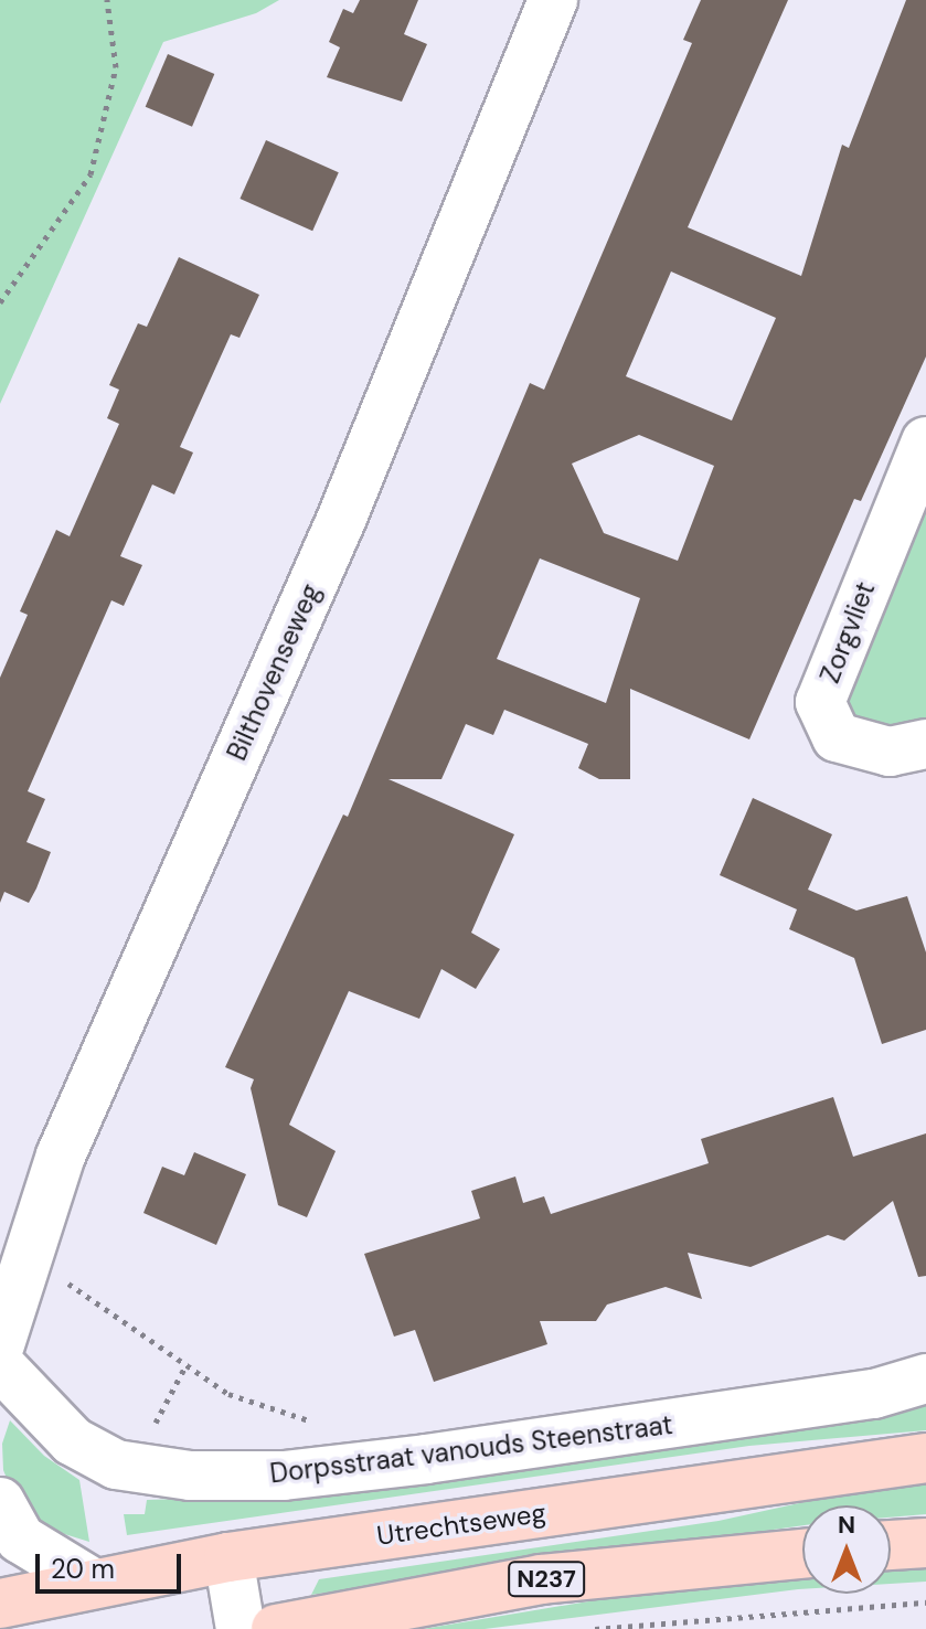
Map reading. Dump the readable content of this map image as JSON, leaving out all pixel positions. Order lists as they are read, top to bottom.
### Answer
{
  "streets": {
    "main road": ["Utrechtseweg", "N237"],
    "street": ["Zorgvliet", "Bilthovenseweg", "Dorpsstraat vanouds Steenstraat"]
  },
  "scale_bar": "20 m",
  "north": "top"
}
